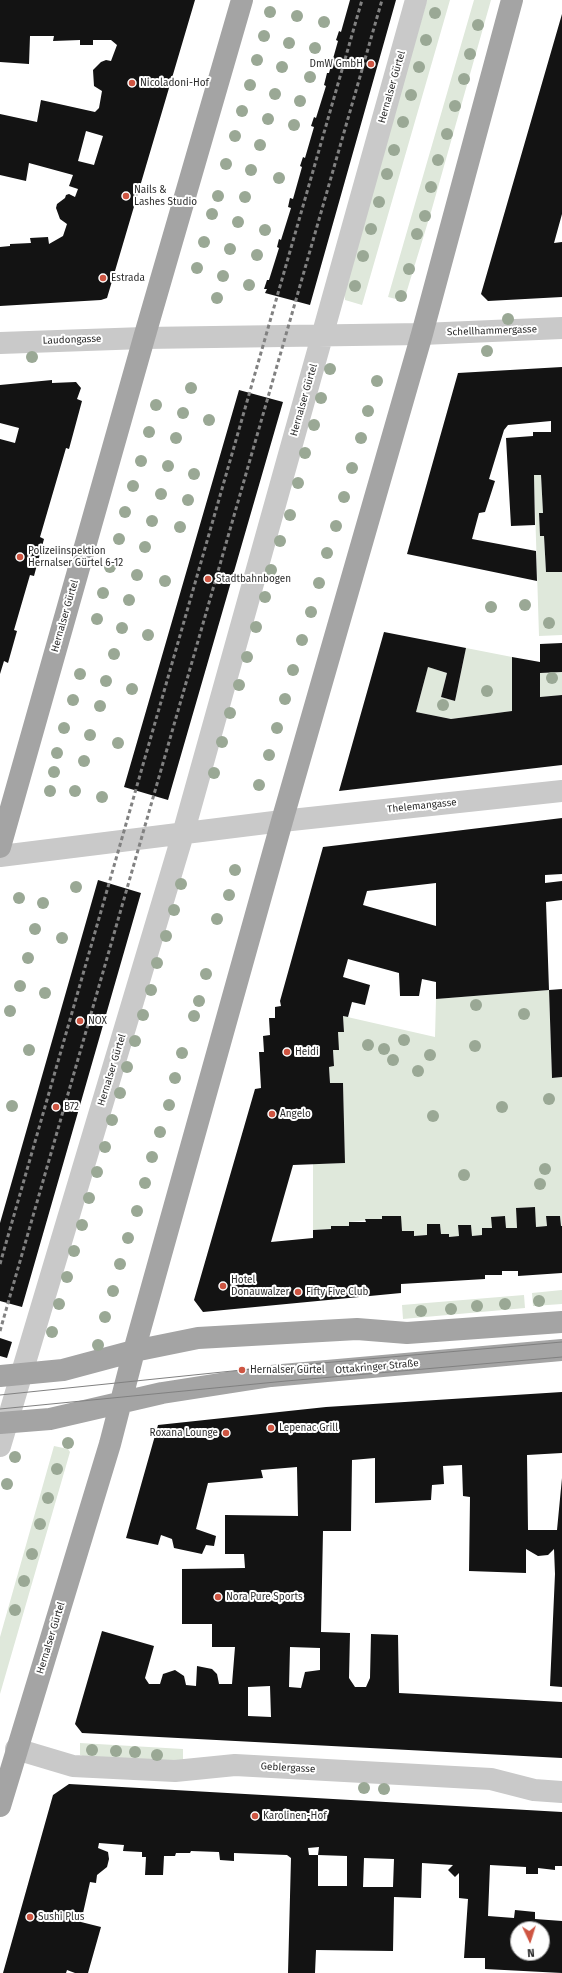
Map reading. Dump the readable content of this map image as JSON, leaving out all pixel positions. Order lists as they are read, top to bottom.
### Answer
{
  "streets": {
    "main road": ["Hernalser Gürtel", "Ottakringer Straße"],
    "street": [
      "Schellhammergasse",
      "Laudongasse",
      "Thelemangasse",
      "Geblergasse"
    ]
  },
  "crossings": [
    ["Hernalser Gürtel", "Schellhammergasse"],
    ["Hernalser Gürtel", "Laudongasse"],
    ["Hernalser Gürtel", "Thelemangasse"],
    ["Hernalser Gürtel", "Ottakringer Straße"],
    ["Hernalser Gürtel", "Geblergasse"]
  ],
  "places": [
    "DmW GmbH",
    "Nicoladoni-Hof",
    "Nails & Lashes Studio",
    "Estrada",
    "Polizeiinspektion Hernalser Gürtel 6-12",
    "Stadtbahnbogen",
    "NOX",
    "Heidi",
    "B72",
    "Angelo",
    "Hotel Donauwalzer",
    "Fifty Five Club",
    "Hernalser Gürtel",
    "Lepenac Grill",
    "Roxana Lounge",
    "Nora Pure Sports",
    "Karolinen-Hof",
    "Sushi Plus"
  ],
  "north": "bottom"
}
